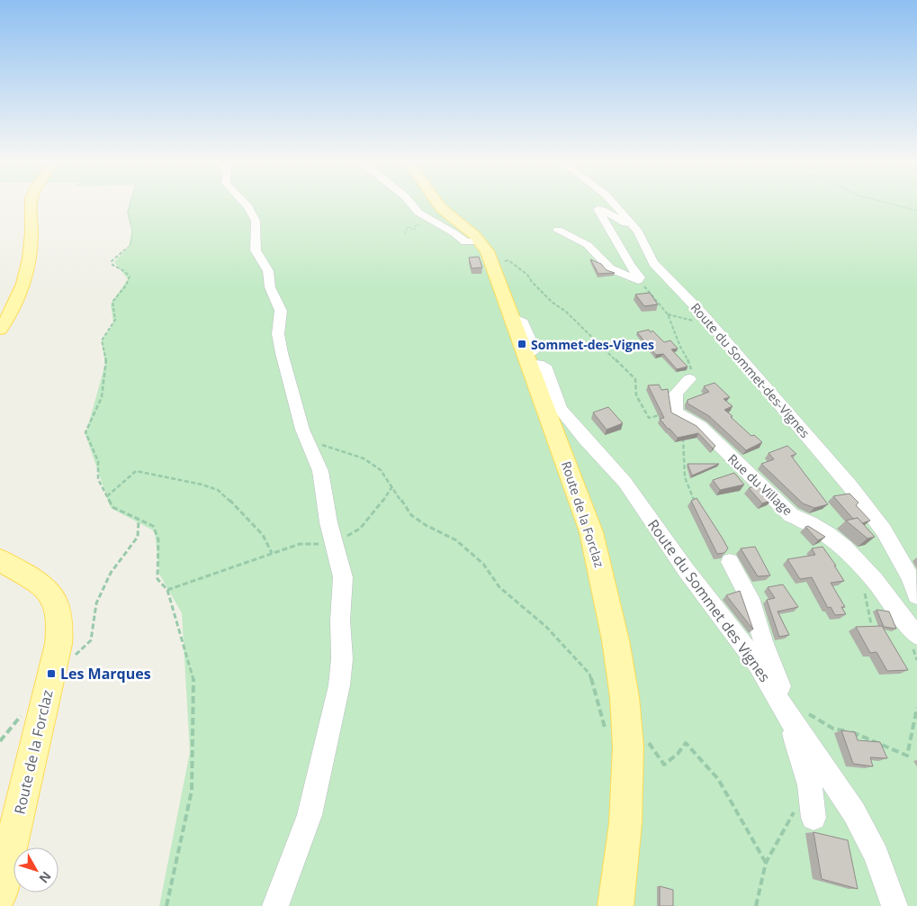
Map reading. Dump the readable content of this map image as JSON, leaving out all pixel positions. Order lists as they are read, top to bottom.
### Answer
{
  "streets": {
    "main road": ["Route de la Forclaz"],
    "street": ["Route du Sommet-des-Vignes", "Rue du Village", "Route du Sommet des Vignes"]
  },
  "crossings": [
    ["Route de la Forclaz", "Route du Sommet des Vignes"]
  ],
  "places": {
    "transit": ["Sommet-des-Vignes", "Les Marques"]
  },
  "north": "bottom right"
}
